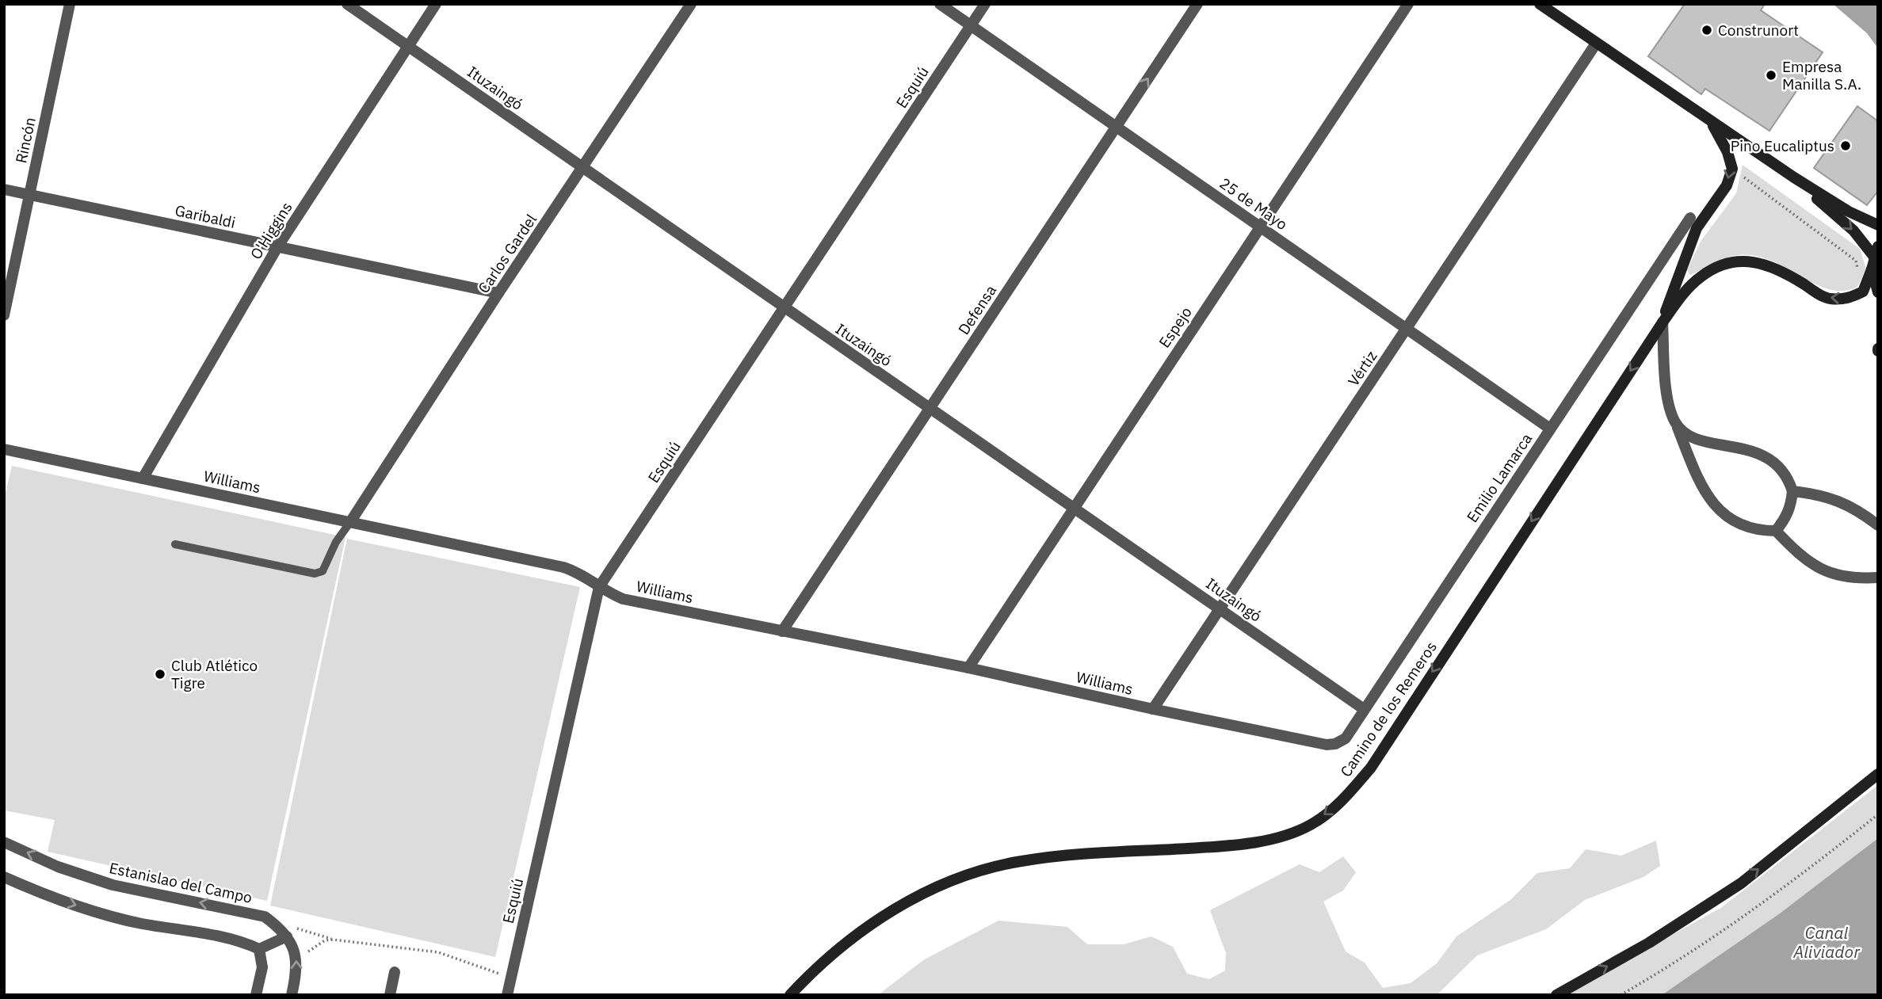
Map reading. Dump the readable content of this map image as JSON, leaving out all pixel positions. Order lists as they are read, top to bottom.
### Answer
{
  "streets": {
    "main road": ["Camino de los Remeros"],
    "street": [
      "Esquiú",
      "Ituzaingó",
      "Rincón",
      "25 de Mayo",
      "Garibaldi",
      "O'Higgins",
      "Carlos Gardel",
      "Defensa",
      "Espejo",
      "Vértiz",
      "Emilio Lamarca",
      "Williams",
      "Estanislao del Campo"
    ]
  },
  "crossings": [
    ["Esquiú", "Ituzaingó"],
    ["Esquiú", "25 de Mayo"],
    ["Esquiú", "Williams"],
    ["Ituzaingó", "O'Higgins"],
    ["Ituzaingó", "Carlos Gardel"],
    ["Ituzaingó", "Defensa"],
    ["Ituzaingó", "Espejo"],
    ["Ituzaingó", "Vértiz"],
    ["Ituzaingó", "Emilio Lamarca"],
    ["Rincón", "Garibaldi"],
    ["25 de Mayo", "Defensa"],
    ["25 de Mayo", "Espejo"],
    ["25 de Mayo", "Vértiz"],
    ["25 de Mayo", "Emilio Lamarca"],
    ["Garibaldi", "O'Higgins"],
    ["Garibaldi", "Carlos Gardel"],
    ["O'Higgins", "Williams"],
    ["Carlos Gardel", "Williams"],
    ["Defensa", "Williams"],
    ["Espejo", "Williams"],
    ["Vértiz", "Williams"],
    ["Emilio Lamarca", "Williams"]
  ],
  "one_way": ["Camino de los Remeros"],
  "water": ["Canal Aliviador"],
  "places": [
    "Construnort",
    "Empresa Manilla S.A.",
    "Pino Eucaliptus",
    "Club Atlético Tigre"
  ]
}
